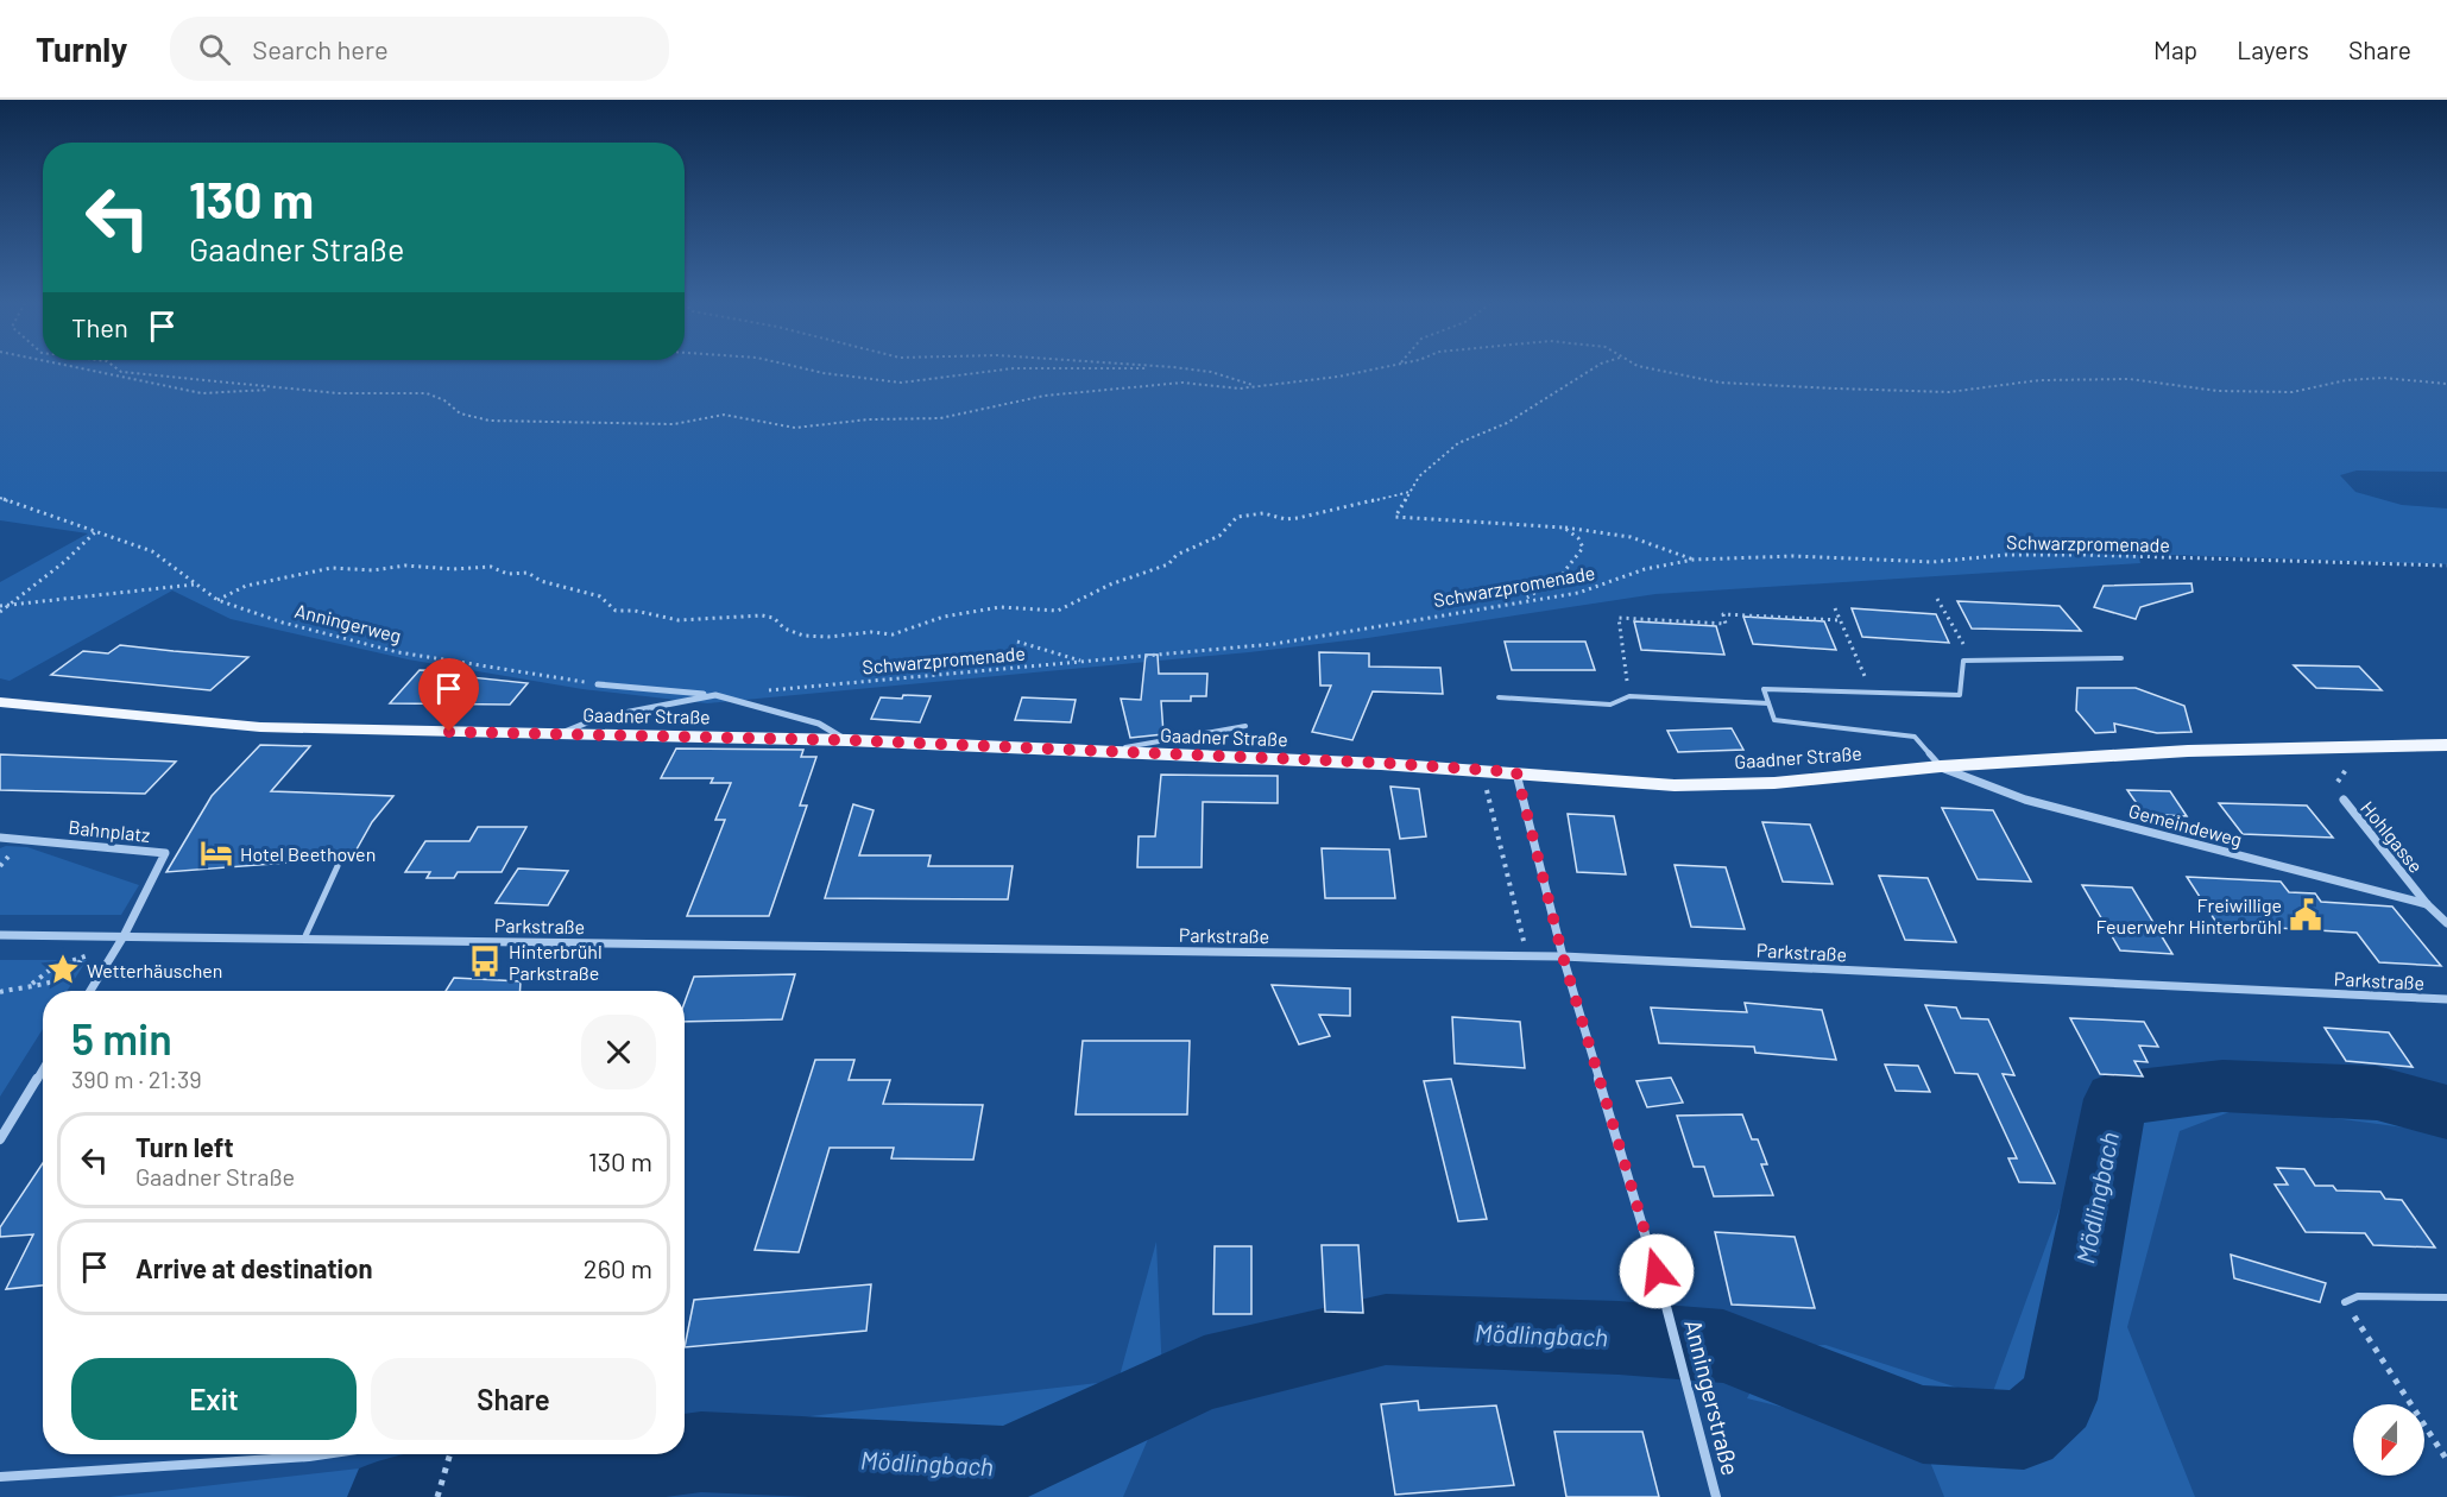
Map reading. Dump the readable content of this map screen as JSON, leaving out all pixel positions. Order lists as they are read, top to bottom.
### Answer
{
  "streets": {
    "main road": ["Gaadner Straße"],
    "street": [
      "Gemeindeweg",
      "Bahnplatz",
      "Hohlgasse",
      "Parkstraße",
      "Anningerstraße"
    ],
    "path": ["Schwarzpromenade", "Anningerweg"]
  },
  "crossings": [
    ["Gaadner Straße", "Gemeindeweg"],
    ["Gaadner Straße", "Anningerstraße"],
    ["Gemeindeweg", "Hohlgasse"],
    ["Bahnplatz", "Parkstraße"],
    ["Parkstraße", "Anningerstraße"]
  ],
  "water": ["Mödlingbach"],
  "places": {
    "hotel": ["Hotel Beethoven"],
    "public building": ["Freiwillige Feuerwehr Hinterbrühl"],
    "bus stop": ["Hinterbrühl Parkstraße"],
    "place": ["Wetterhäuschen"]
  },
  "north": "bottom",
  "page": {
    "header": "Turnly",
    "search": "Search here",
    "nav": ["Map", "Layers", "Share"],
    "turn": ["130 m", "Gaadner Straße"],
    "then": "Then",
    "heading": ["5 min", "390 m · 21:39"],
    "list": [
      {
        "name": "Turn left",
        "note": "Gaadner Straße",
        "value": "130 m"
      },
      {
        "name": "Arrive at destination",
        "value": "260 m"
      }
    ],
    "buttons": ["Exit", "Share"]
  }
}
